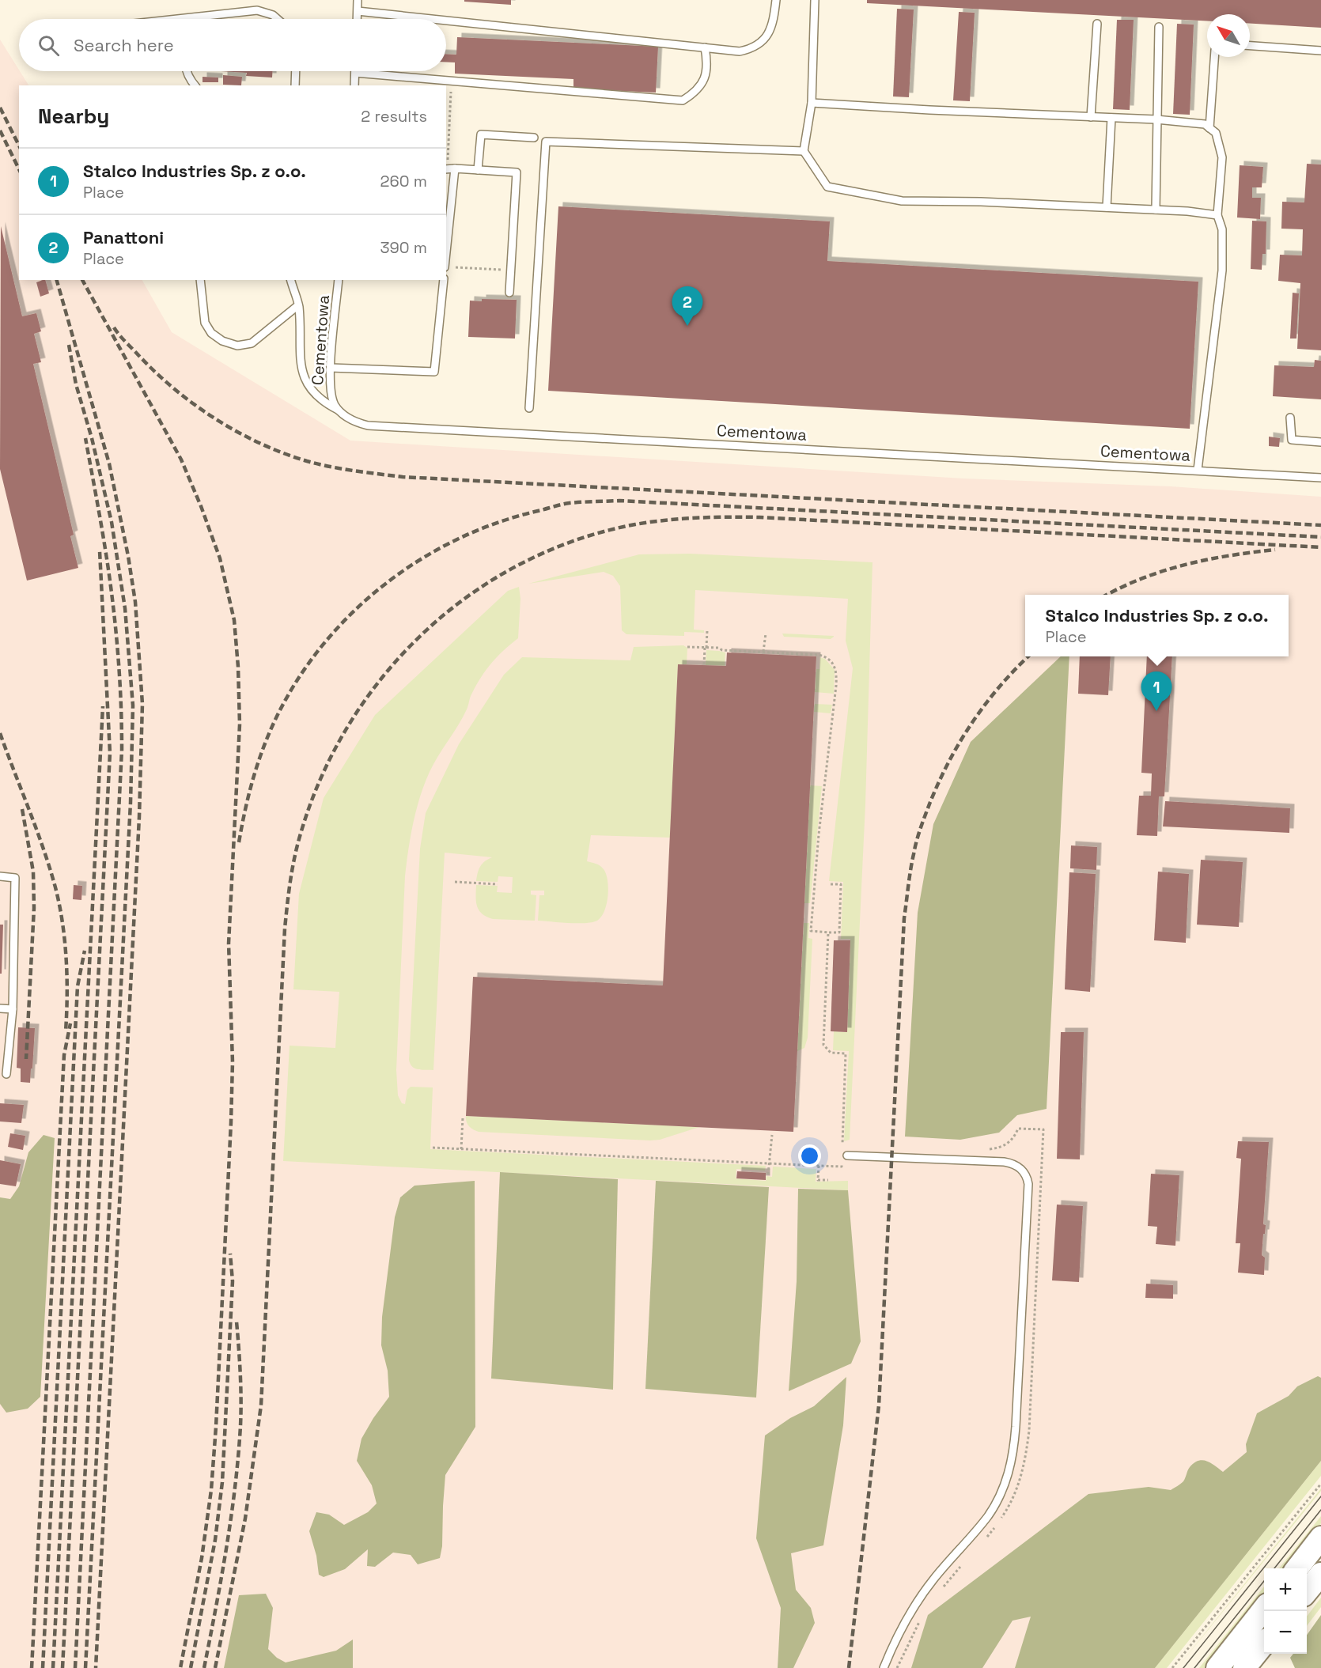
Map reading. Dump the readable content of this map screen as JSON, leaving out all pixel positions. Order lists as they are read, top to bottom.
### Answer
{
  "streets": {
    "lane": ["Cementowa"]
  },
  "north": "top left",
  "page": {
    "search": "Search here",
    "heading": ["Nearby", "2 results"],
    "list": [
      {
        "mark": "1",
        "name": "Stalco Industries Sp. z o.o.",
        "note": "Place",
        "value": "260 m"
      },
      {
        "mark": "2",
        "name": "Panattoni",
        "note": "Place",
        "value": "390 m"
      }
    ],
    "pins": ["2", "1"],
    "popup": ["Stalco Industries Sp. z o.o.", "Place"],
    "map_buttons": ["+", "−"]
  }
}
